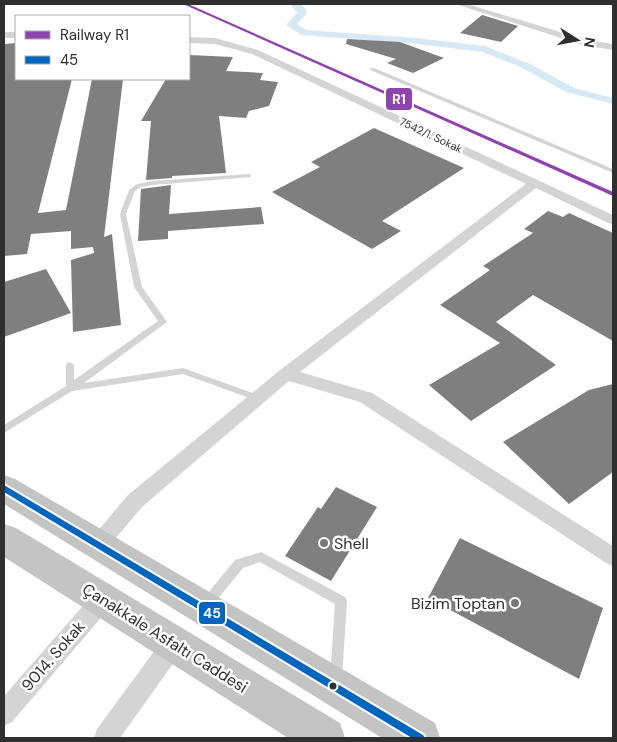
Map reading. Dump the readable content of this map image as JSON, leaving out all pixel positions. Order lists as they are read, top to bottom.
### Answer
{
  "streets": {
    "highway": ["Çanakkale Asfaltı Caddesi"],
    "street": ["7542/1. Sokak", "9014. Sokak"]
  },
  "crossings": [
    ["Çanakkale Asfaltı Caddesi", "9014. Sokak"]
  ],
  "places": ["Shell", "Bizim Toptan"],
  "lines": ["rail line R1", "transit line 45"],
  "legend": ["Railway R1", "45"],
  "north": "right"
}
